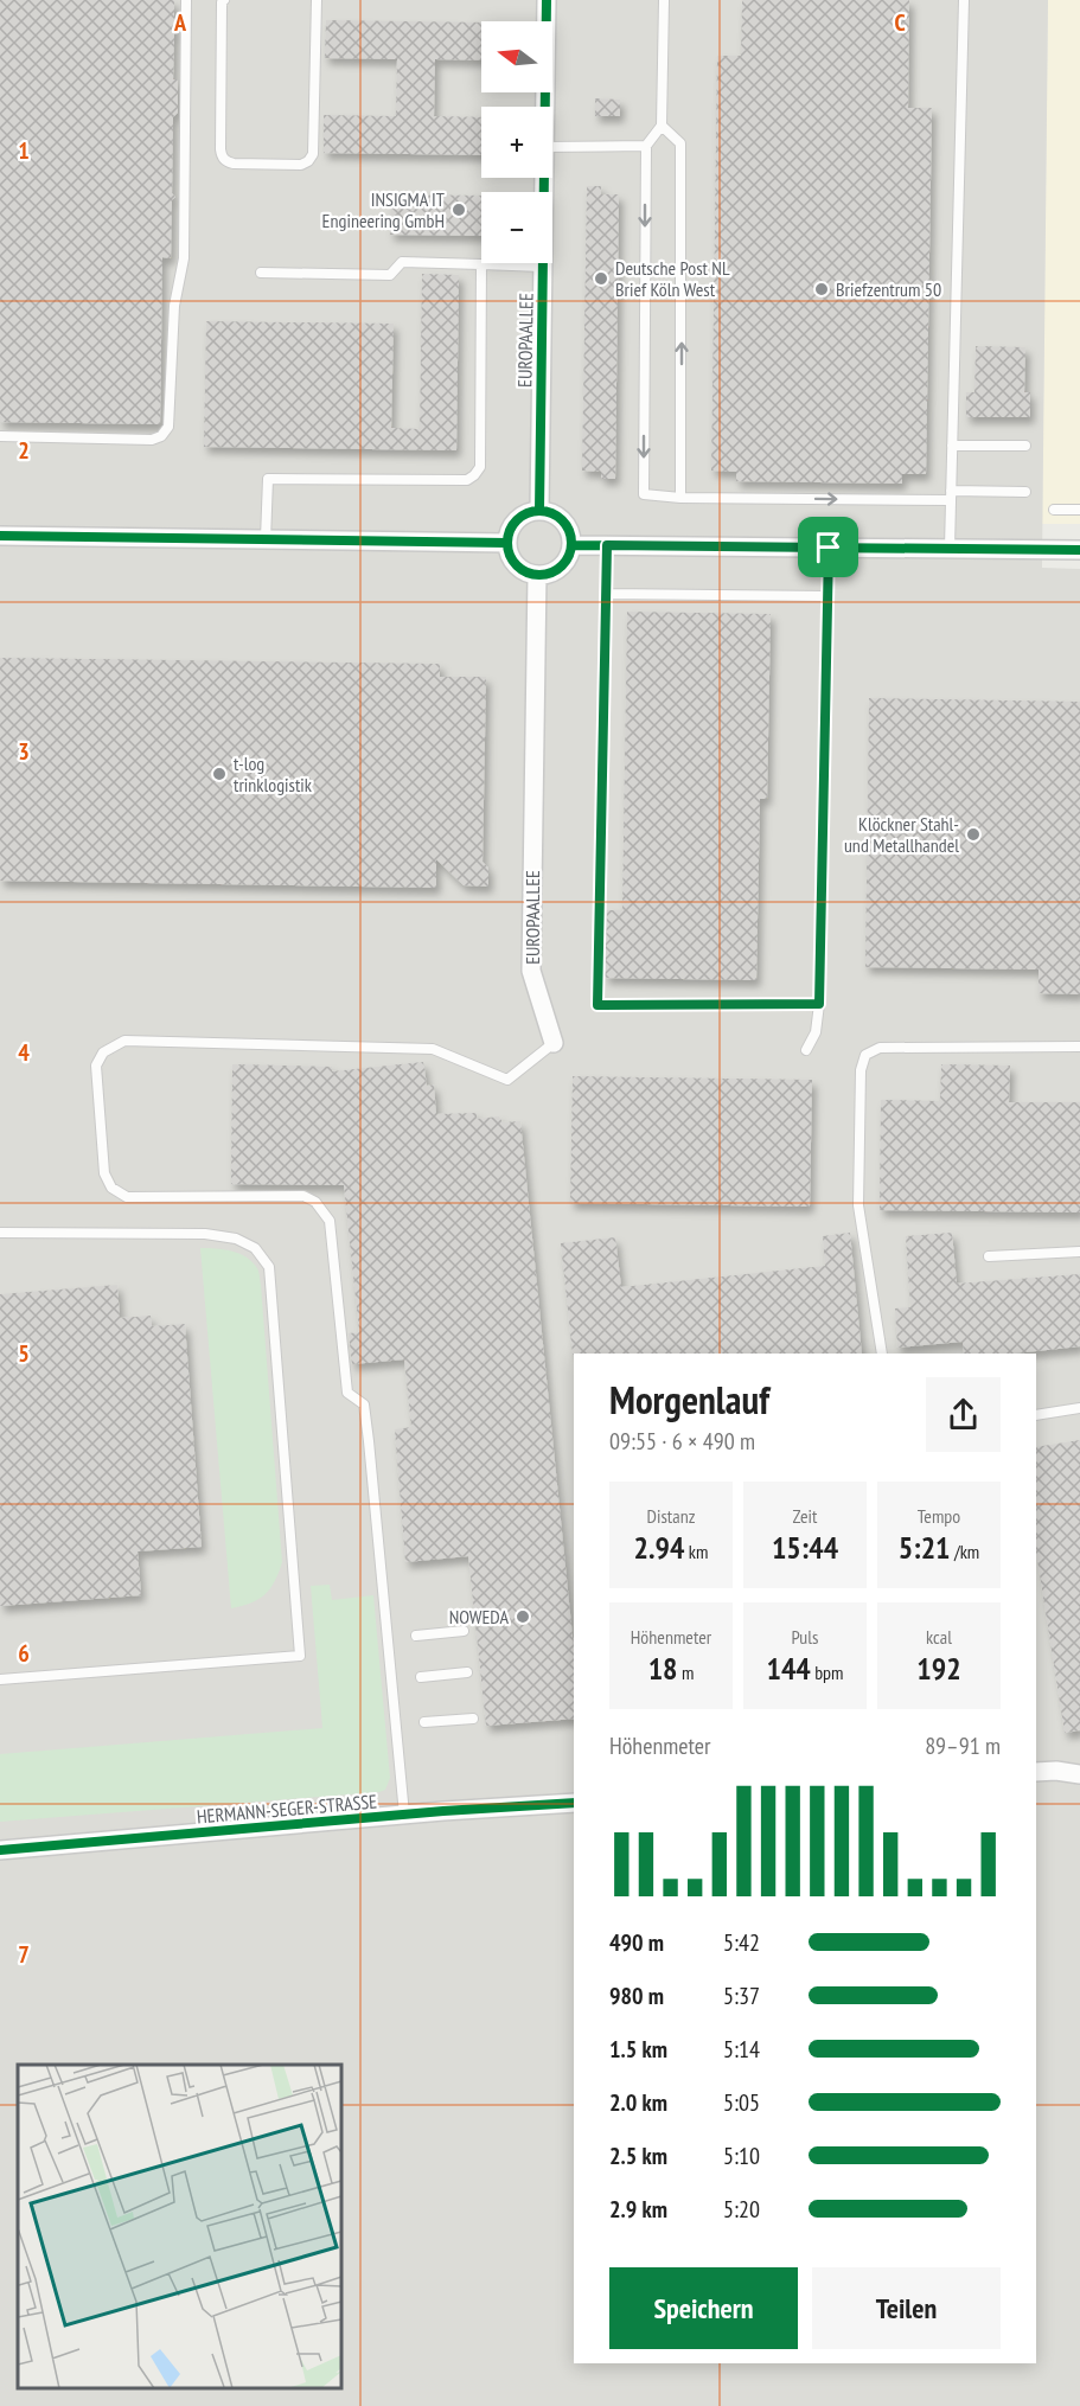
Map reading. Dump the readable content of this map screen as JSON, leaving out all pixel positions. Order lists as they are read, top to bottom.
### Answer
{
  "streets": {
    "street": ["EUROPAALLEE", "HERMANN-SEGER-STRASSE"]
  },
  "places": [
    "INSIGMA IT Engineering GmbH",
    "Deutsche Post NL Brief Köln West",
    "Briefzentrum 50",
    "t-log trinklogistik",
    "Klöckner Stahl- und Metallhandel",
    "NOWEDA"
  ],
  "north": "left",
  "page": {
    "map_buttons": ["+", "−"],
    "heading": ["Morgenlauf", "09:55 · 6 × 490 m"],
    "stats": [
      ["Distanz", "2.94 km"],
      ["Zeit", "15:44"],
      ["Tempo", "5:21 /km"],
      ["Höhenmeter", "18 m"],
      ["Puls", "144 bpm"],
      ["kcal", "192"]
    ],
    "chart": ["Höhenmeter", "89–91 m"],
    "list": [
      {
        "name": "490 m",
        "note": "5:42"
      },
      {
        "name": "980 m",
        "note": "5:37"
      },
      {
        "name": "1.5 km",
        "note": "5:14"
      },
      {
        "name": "2.0 km",
        "note": "5:05"
      },
      {
        "name": "2.5 km",
        "note": "5:10"
      },
      {
        "name": "2.9 km",
        "note": "5:20"
      }
    ],
    "buttons": ["Speichern", "Teilen"]
  },
  "grid": {
    "columns": ["A", "C"],
    "rows": [
      "1",
      "2",
      "3",
      "4",
      "5",
      "6",
      "7"
    ]
  }
}
